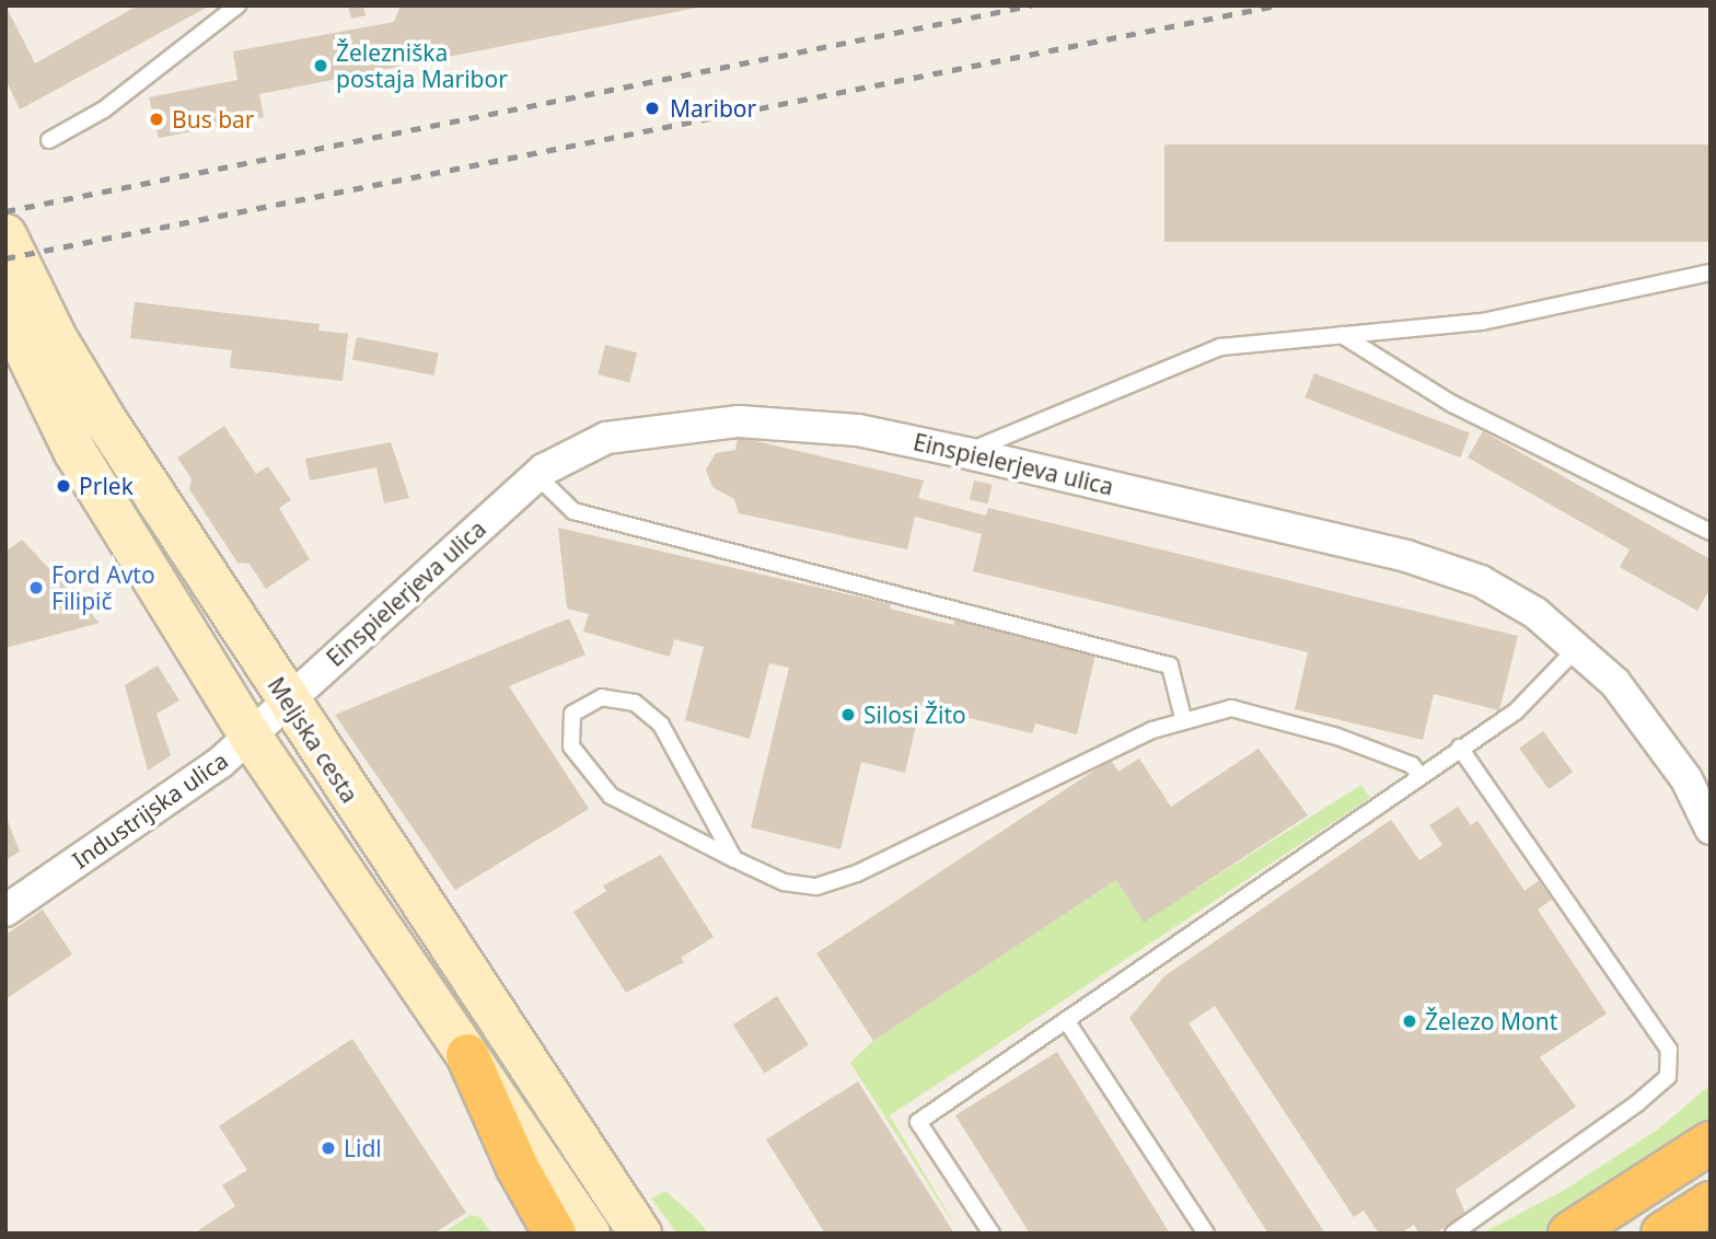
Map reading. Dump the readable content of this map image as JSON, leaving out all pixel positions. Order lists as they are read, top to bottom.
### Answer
{
  "streets": {
    "main road": ["Meljska cesta"],
    "street": ["Einspielerjeva ulica", "Industrijska ulica"]
  },
  "crossings": [
    ["Einspielerjeva ulica", "Meljska cesta"],
    ["Einspielerjeva ulica", "Industrijska ulica"],
    ["Meljska cesta", "Industrijska ulica"]
  ],
  "places": [
    "Železniška postaja Maribor",
    "Maribor",
    "Bus bar",
    "Prlek",
    "Ford Avto Filipič",
    "Silosi Žito",
    "Železo Mont",
    "Lidl"
  ]
}
